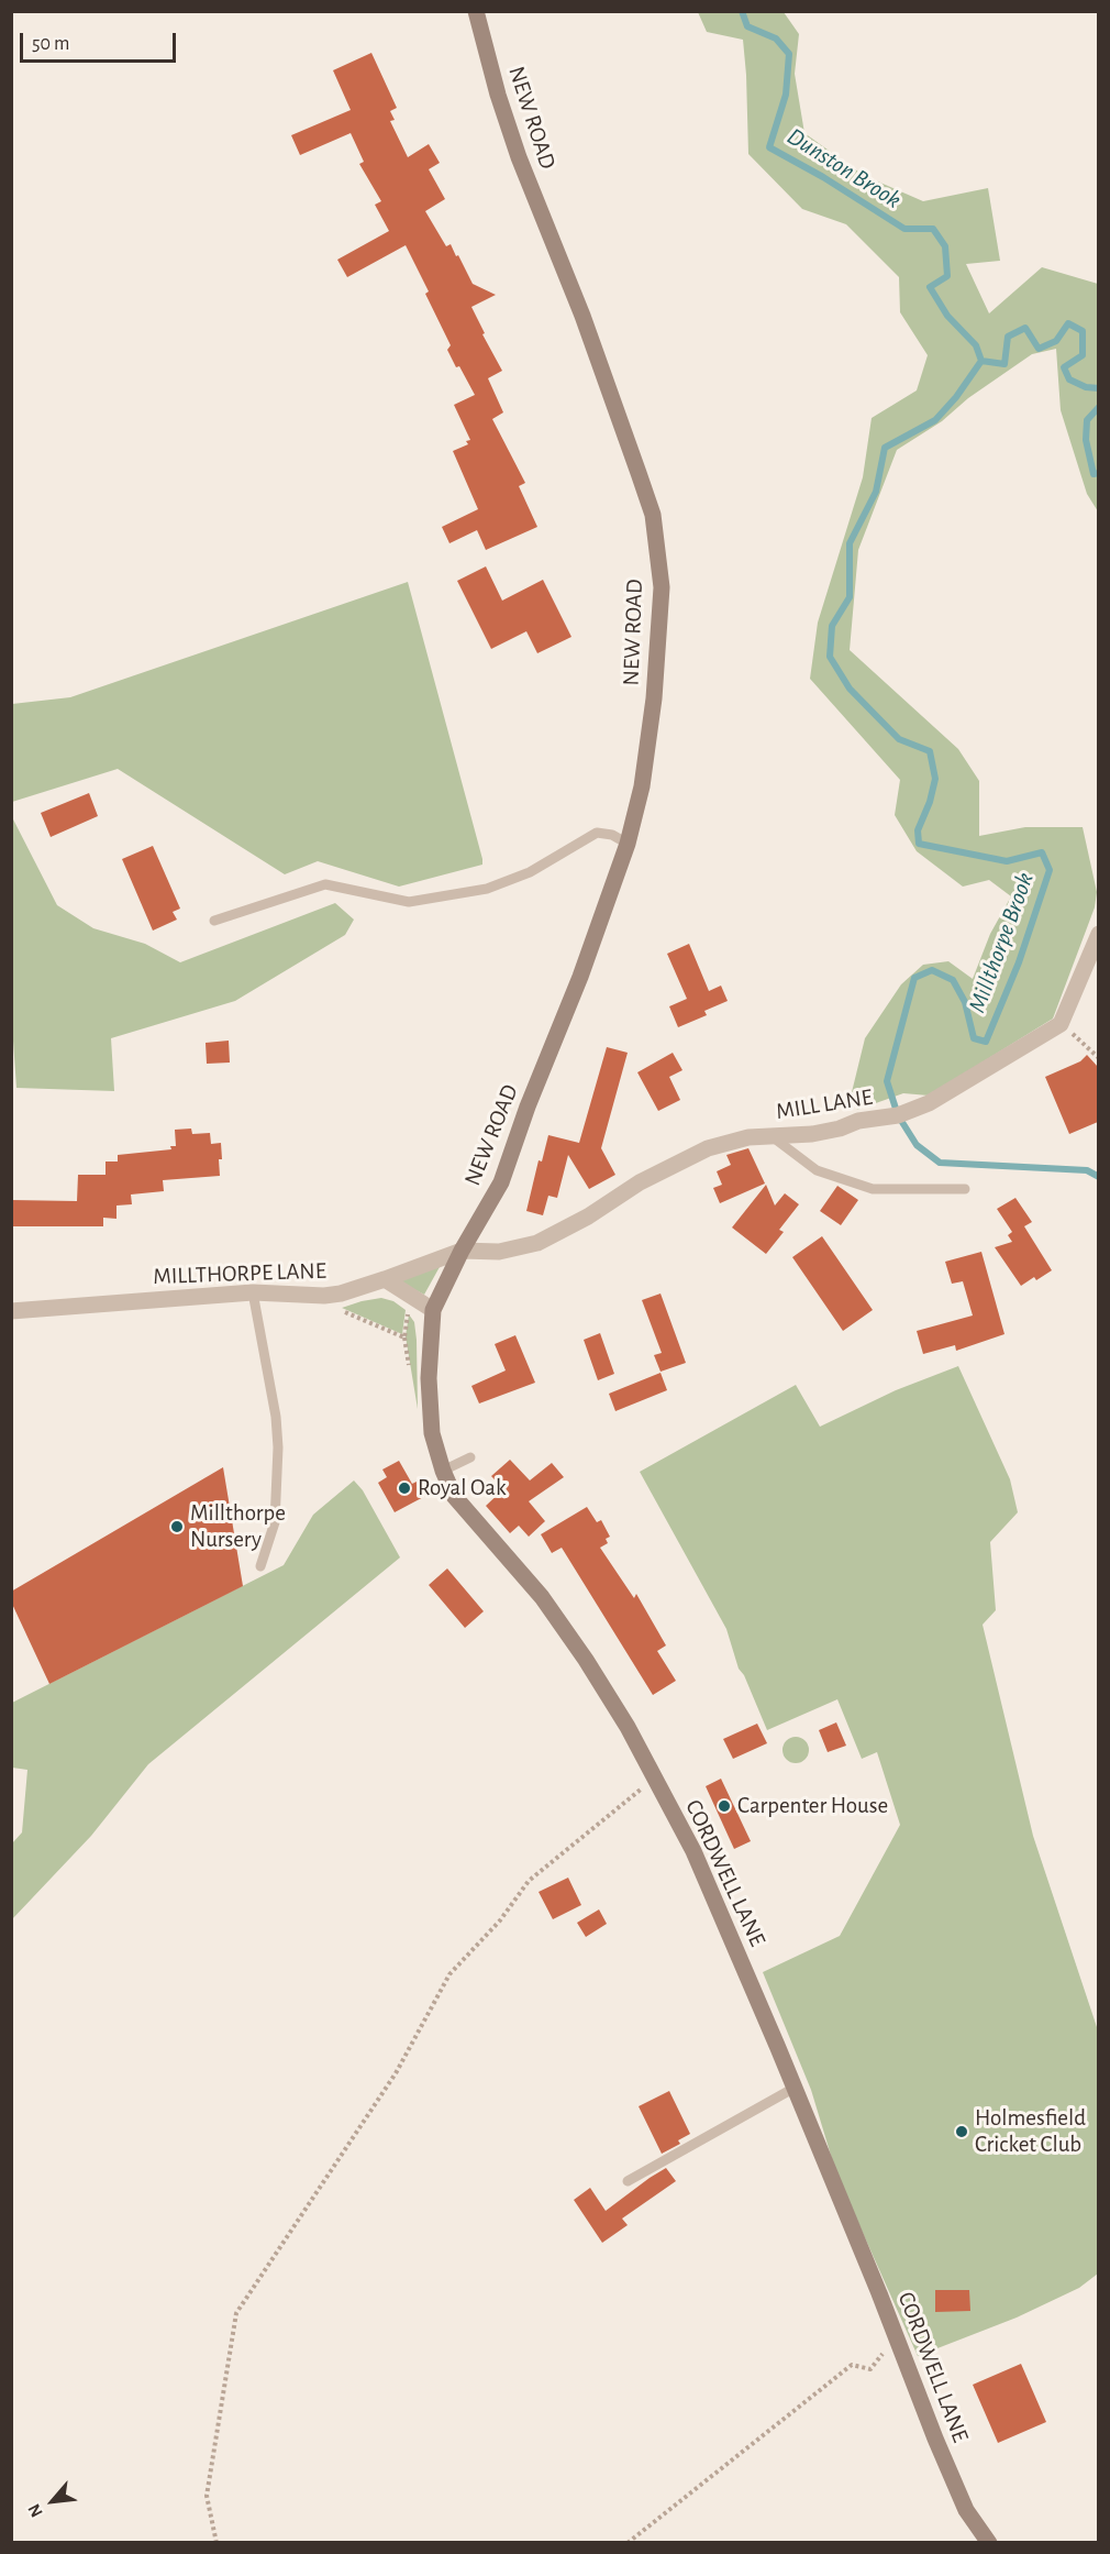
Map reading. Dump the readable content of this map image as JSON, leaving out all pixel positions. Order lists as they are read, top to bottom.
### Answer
{
  "streets": {
    "main road": ["NEW ROAD", "CORDWELL LANE"],
    "street": ["MILL LANE", "MILLTHORPE LANE"]
  },
  "crossings": [
    ["NEW ROAD", "MILL LANE"],
    ["NEW ROAD", "MILLTHORPE LANE"],
    ["NEW ROAD", "CORDWELL LANE"],
    ["MILL LANE", "MILLTHORPE LANE"],
    ["MILL LANE", "CORDWELL LANE"],
    ["MILLTHORPE LANE", "CORDWELL LANE"]
  ],
  "water": ["Dunston Brook", "Millthorpe Brook"],
  "places": [
    "Royal Oak",
    "Millthorpe Nursery",
    "Carpenter House",
    "Holmesfield Cricket Club"
  ],
  "scale_bar": "50 m",
  "north": "bottom left"
}
